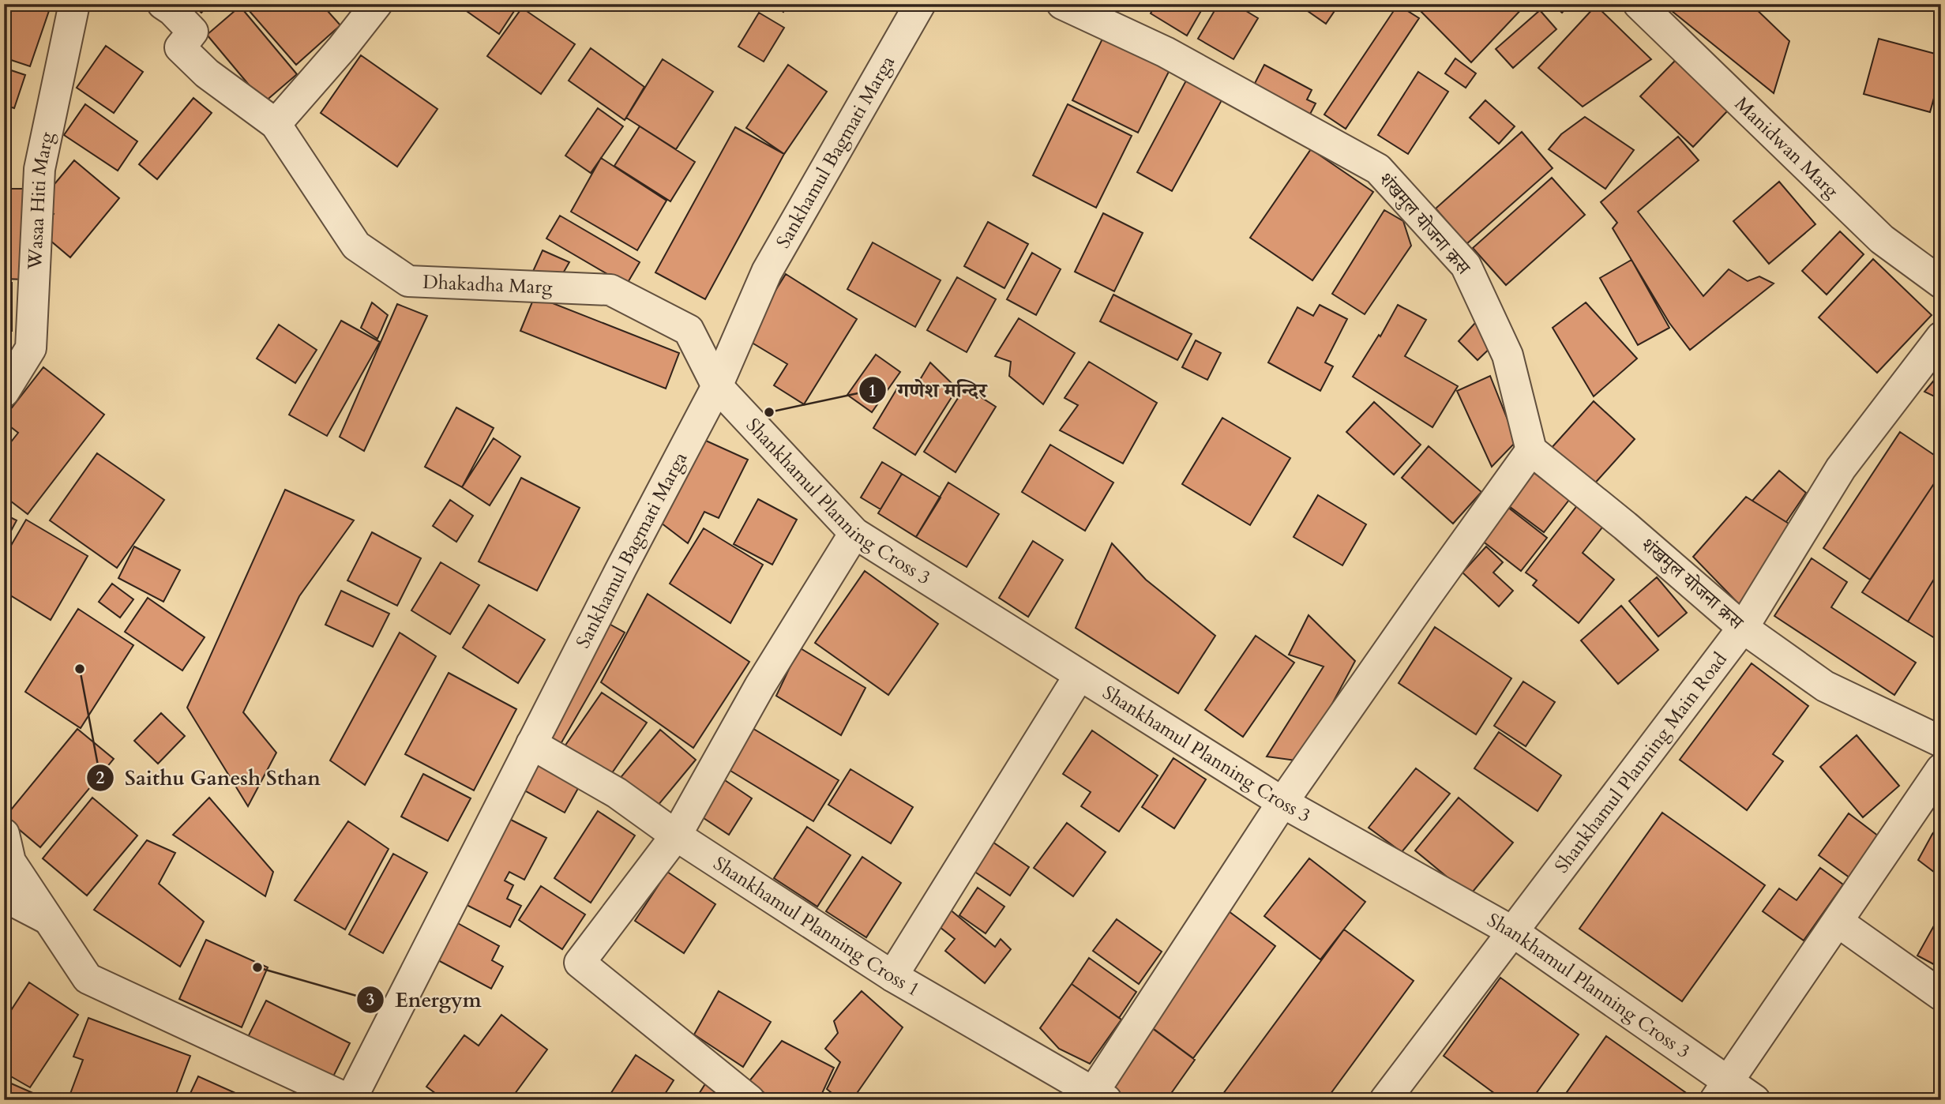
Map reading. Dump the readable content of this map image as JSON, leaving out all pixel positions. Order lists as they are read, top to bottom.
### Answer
{
  "streets": {
    "street": [
      "Manidwan Marg",
      "Sankhamul Bagmati Marga",
      "Wasaa Hiti Marg",
      "शंखमुल योजना क्रस",
      "Dhakadha Marg",
      "Shankhamul Planning Cross 3",
      "Shankhamul Planning Main Road",
      "Shankhamul Planning Cross 1"
    ]
  },
  "crossings": [
    ["Sankhamul Bagmati Marga", "Dhakadha Marg"],
    ["Sankhamul Bagmati Marga", "Shankhamul Planning Cross 3"],
    ["Sankhamul Bagmati Marga", "Shankhamul Planning Cross 1"],
    ["शंखमुल योजना क्रस", "Shankhamul Planning Main Road"],
    ["Dhakadha Marg", "Shankhamul Planning Cross 3"],
    ["Shankhamul Planning Cross 3", "Shankhamul Planning Main Road"]
  ],
  "places": ["गणेश मन्दिर", "Saithu Ganesh Sthan", "Energym"]
}
